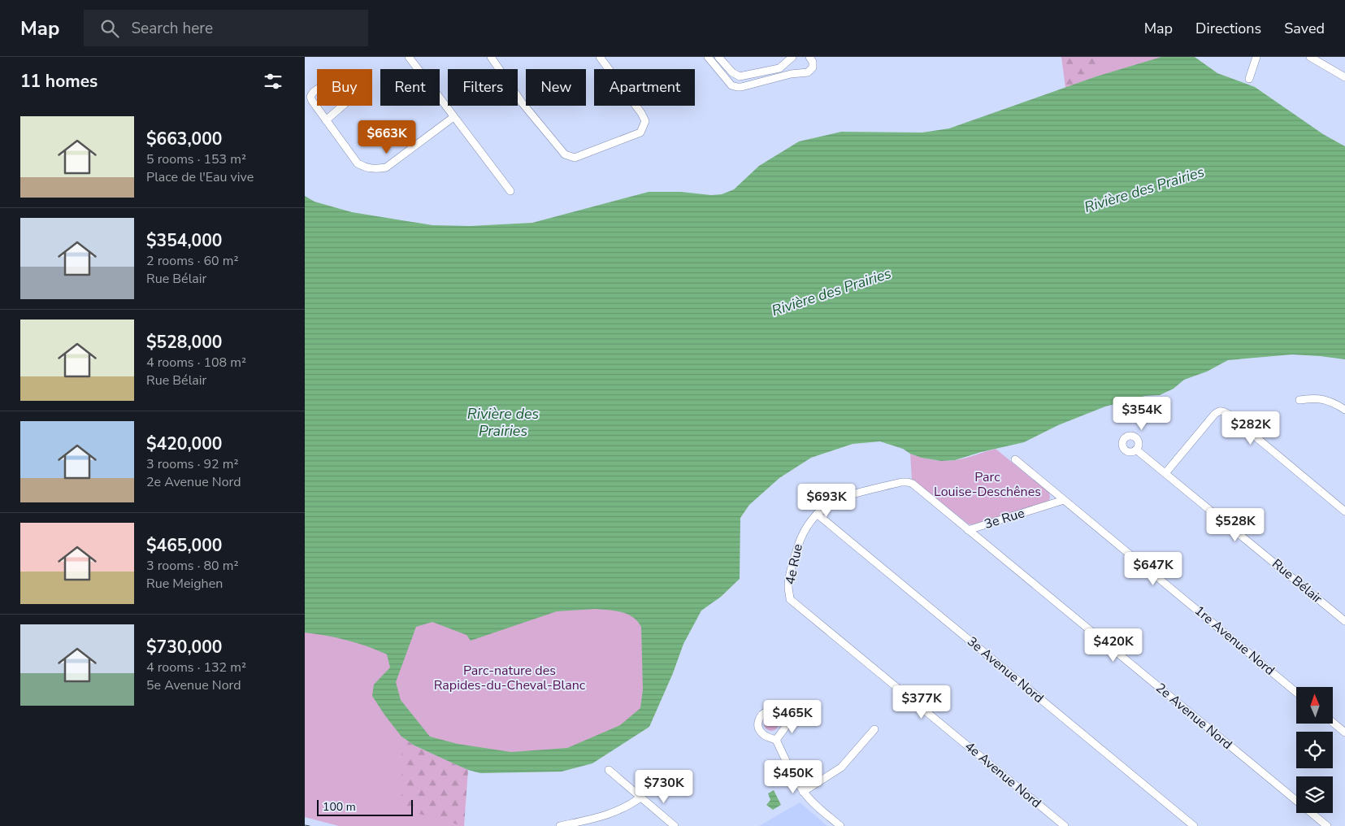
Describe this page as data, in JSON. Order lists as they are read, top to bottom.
{
  "streets": {
    "street": [
      "3e Rue",
      "4e Rue",
      "Rue Bélair",
      "1re Avenue Nord",
      "3e Avenue Nord",
      "2e Avenue Nord",
      "4e Avenue Nord"
    ]
  },
  "crossings": [
    ["3e Rue", "1re Avenue Nord"],
    ["3e Rue", "2e Avenue Nord"],
    ["4e Rue", "3e Avenue Nord"],
    ["4e Rue", "2e Avenue Nord"],
    ["4e Rue", "4e Avenue Nord"]
  ],
  "water": ["Rivière des Prairies"],
  "parks": ["Parc Louise-Deschênes", "Parc-nature des Rapides-du-Cheval-Blanc"],
  "scale_bar": "100 m",
  "north": "top",
  "page": {
    "header": "Map",
    "search": "Search here",
    "nav": ["Map", "Directions", "Saved"],
    "heading": "11 homes",
    "chip": [
      "Buy",
      "Rent",
      "Filters",
      "New",
      "Apartment"
    ],
    "list": [
      {
        "name": "$663,000",
        "note": "5 rooms · 153 m² · Place de l'Eau vive"
      },
      {
        "name": "$354,000",
        "note": "2 rooms · 60 m² · Rue Bélair"
      },
      {
        "name": "$528,000",
        "note": "4 rooms · 108 m² · Rue Bélair"
      },
      {
        "name": "$420,000",
        "note": "3 rooms · 92 m² · 2e Avenue Nord"
      },
      {
        "name": "$465,000",
        "note": "3 rooms · 80 m² · Rue Meighen"
      },
      {
        "name": "$730,000",
        "note": "4 rooms · 132 m² · 5e Avenue Nord"
      }
    ],
    "price": [
      "$663K",
      "$354K",
      "$282K",
      "$693K",
      "$528K",
      "$647K",
      "$420K",
      "$377K",
      "$465K",
      "$450K",
      "$730K"
    ],
    "scale": "100 m"
  }
}
